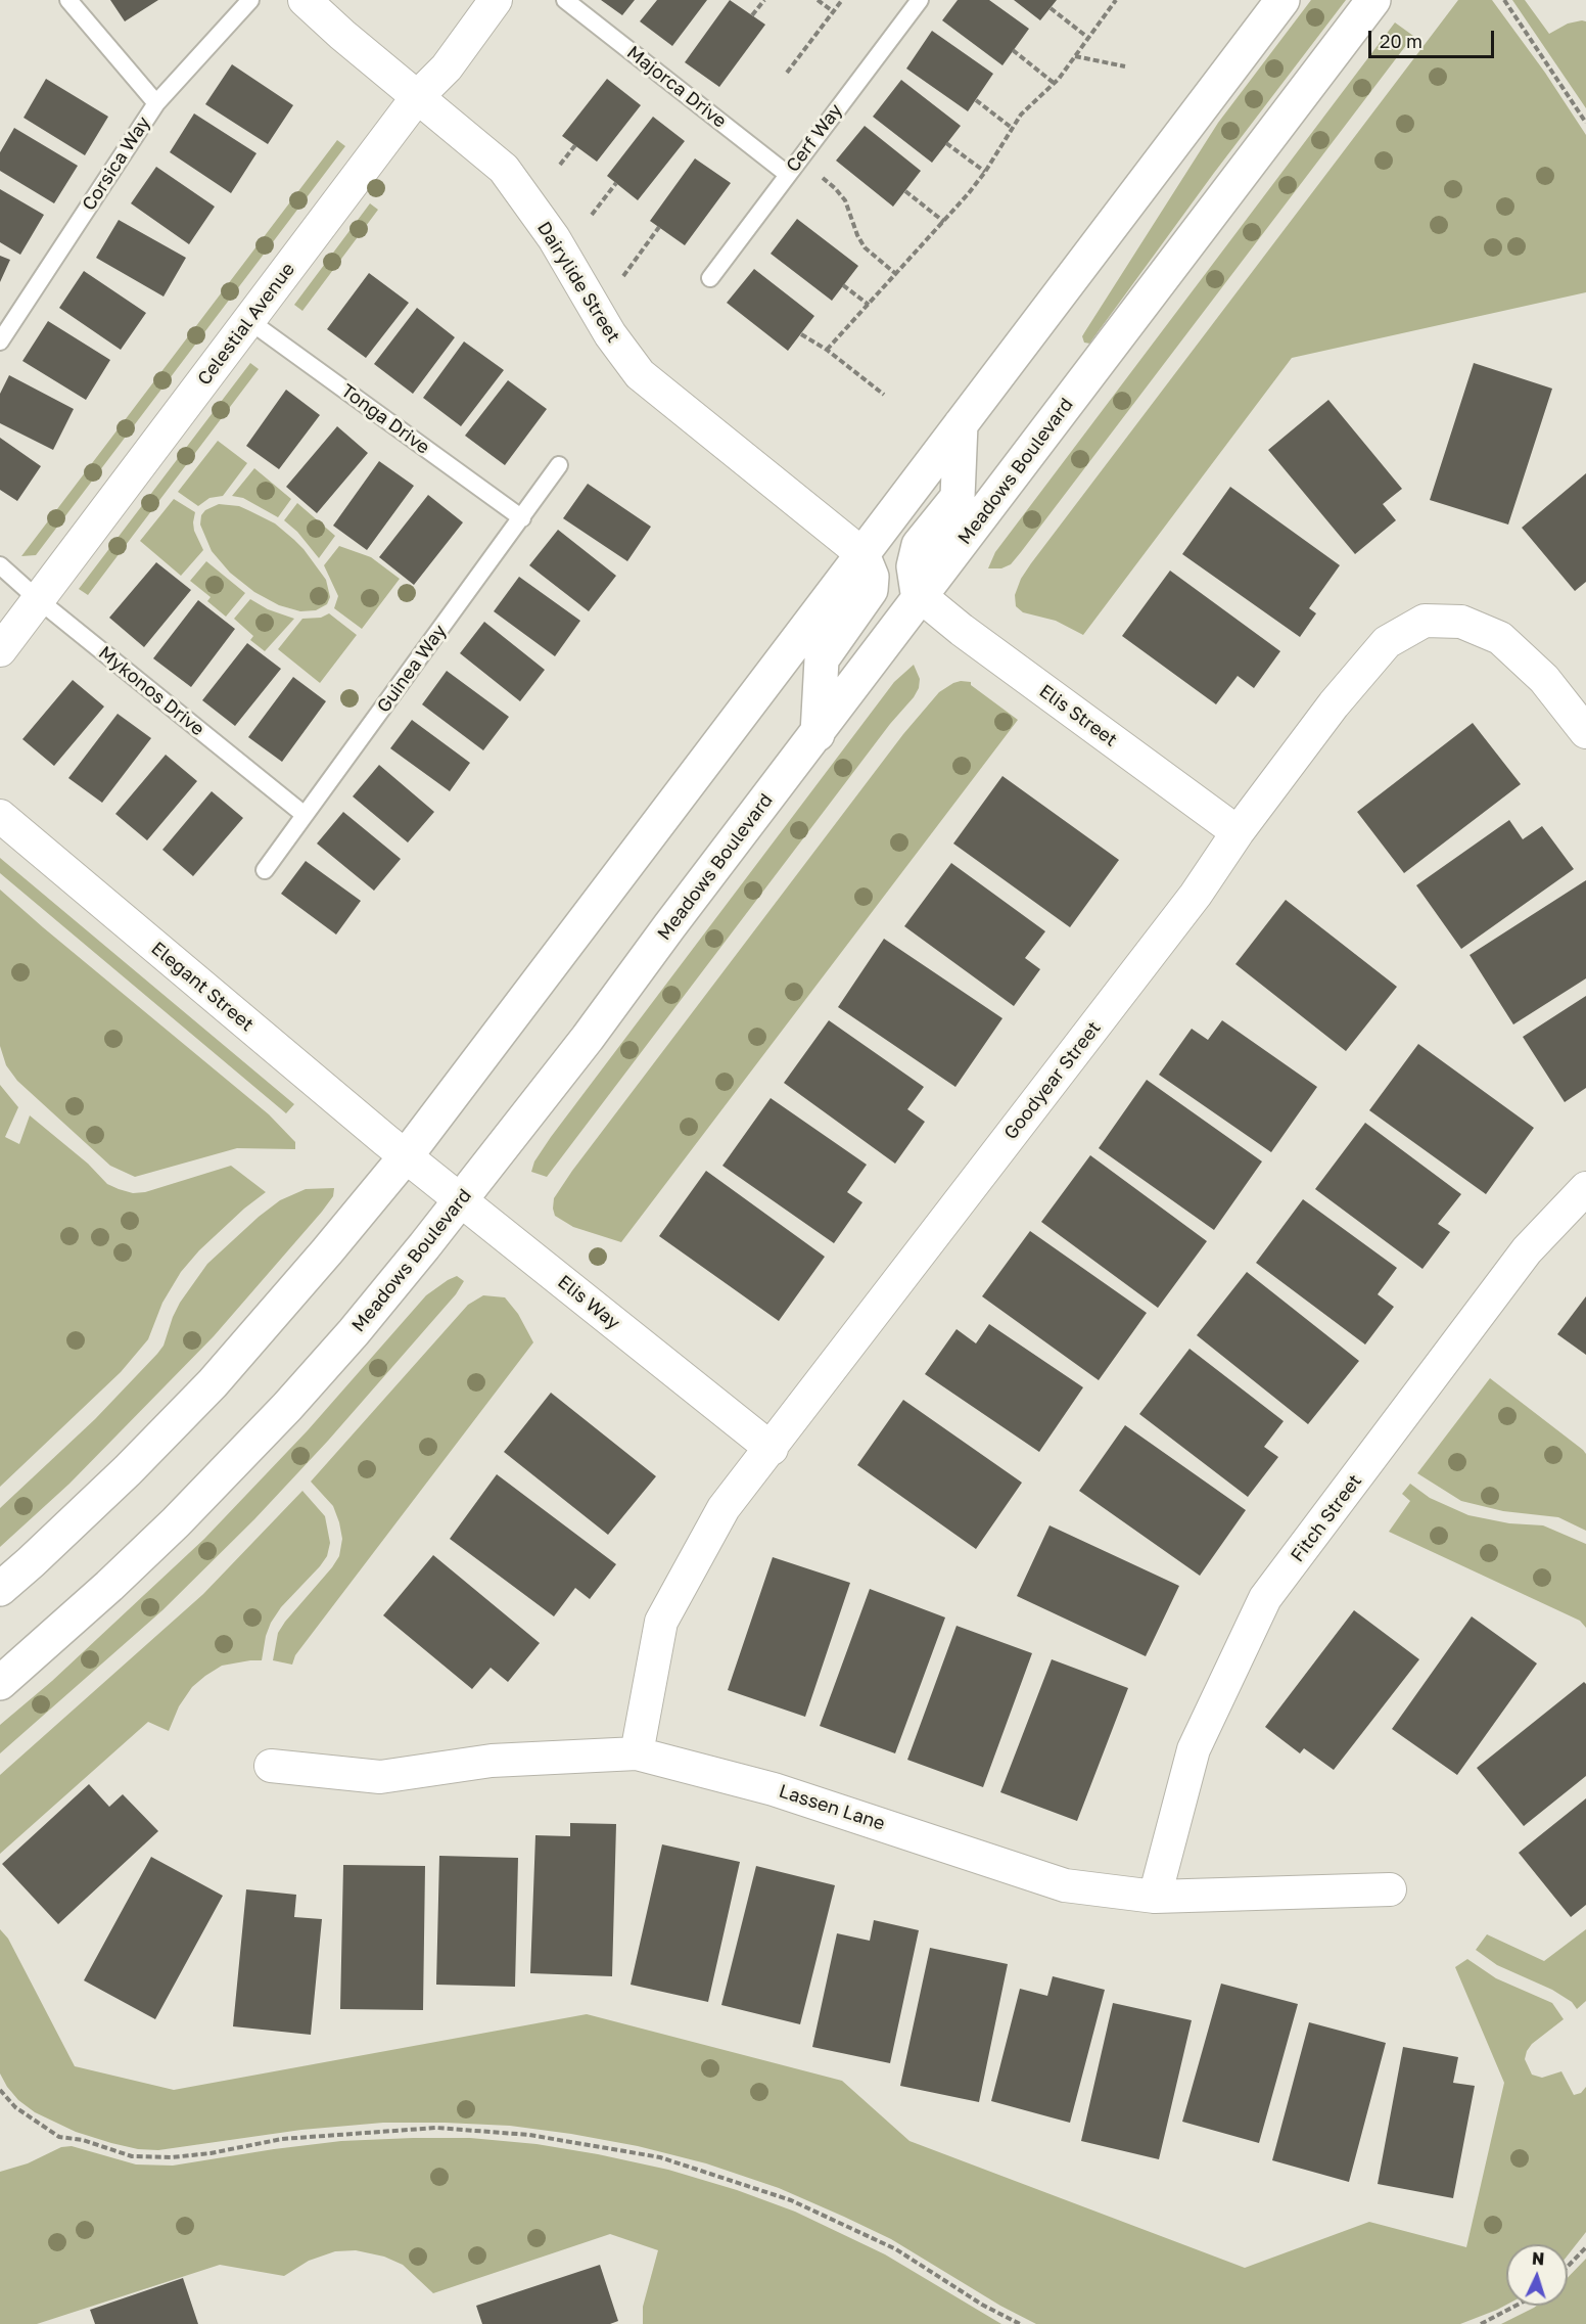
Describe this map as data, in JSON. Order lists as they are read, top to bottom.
{
  "streets": {
    "main road": ["Meadows Boulevard"],
    "street": [
      "Dairylide Street",
      "Celestial Avenue",
      "Elis Street",
      "Elegant Street",
      "Goodyear Street",
      "Elis Way",
      "Fitch Street",
      "Lassen Lane"
    ],
    "lane": [
      "Majorca Drive",
      "Cerf Way",
      "Corsica Way",
      "Tonga Drive",
      "Guinea Way",
      "Mykonos Drive"
    ]
  },
  "crossings": [
    ["Majorca Drive", "Cerf Way"],
    ["Dairylide Street", "Celestial Avenue"],
    ["Celestial Avenue", "Tonga Drive"],
    ["Celestial Avenue", "Mykonos Drive"],
    ["Tonga Drive", "Guinea Way"],
    ["Meadows Boulevard", "Elis Street"],
    ["Meadows Boulevard", "Elis Way"],
    ["Guinea Way", "Mykonos Drive"],
    ["Elis Street", "Goodyear Street"],
    ["Elegant Street", "Elis Way"],
    ["Goodyear Street", "Elis Way"],
    ["Goodyear Street", "Lassen Lane"],
    ["Fitch Street", "Lassen Lane"]
  ],
  "scale_bar": "20 m",
  "north": "top"
}
